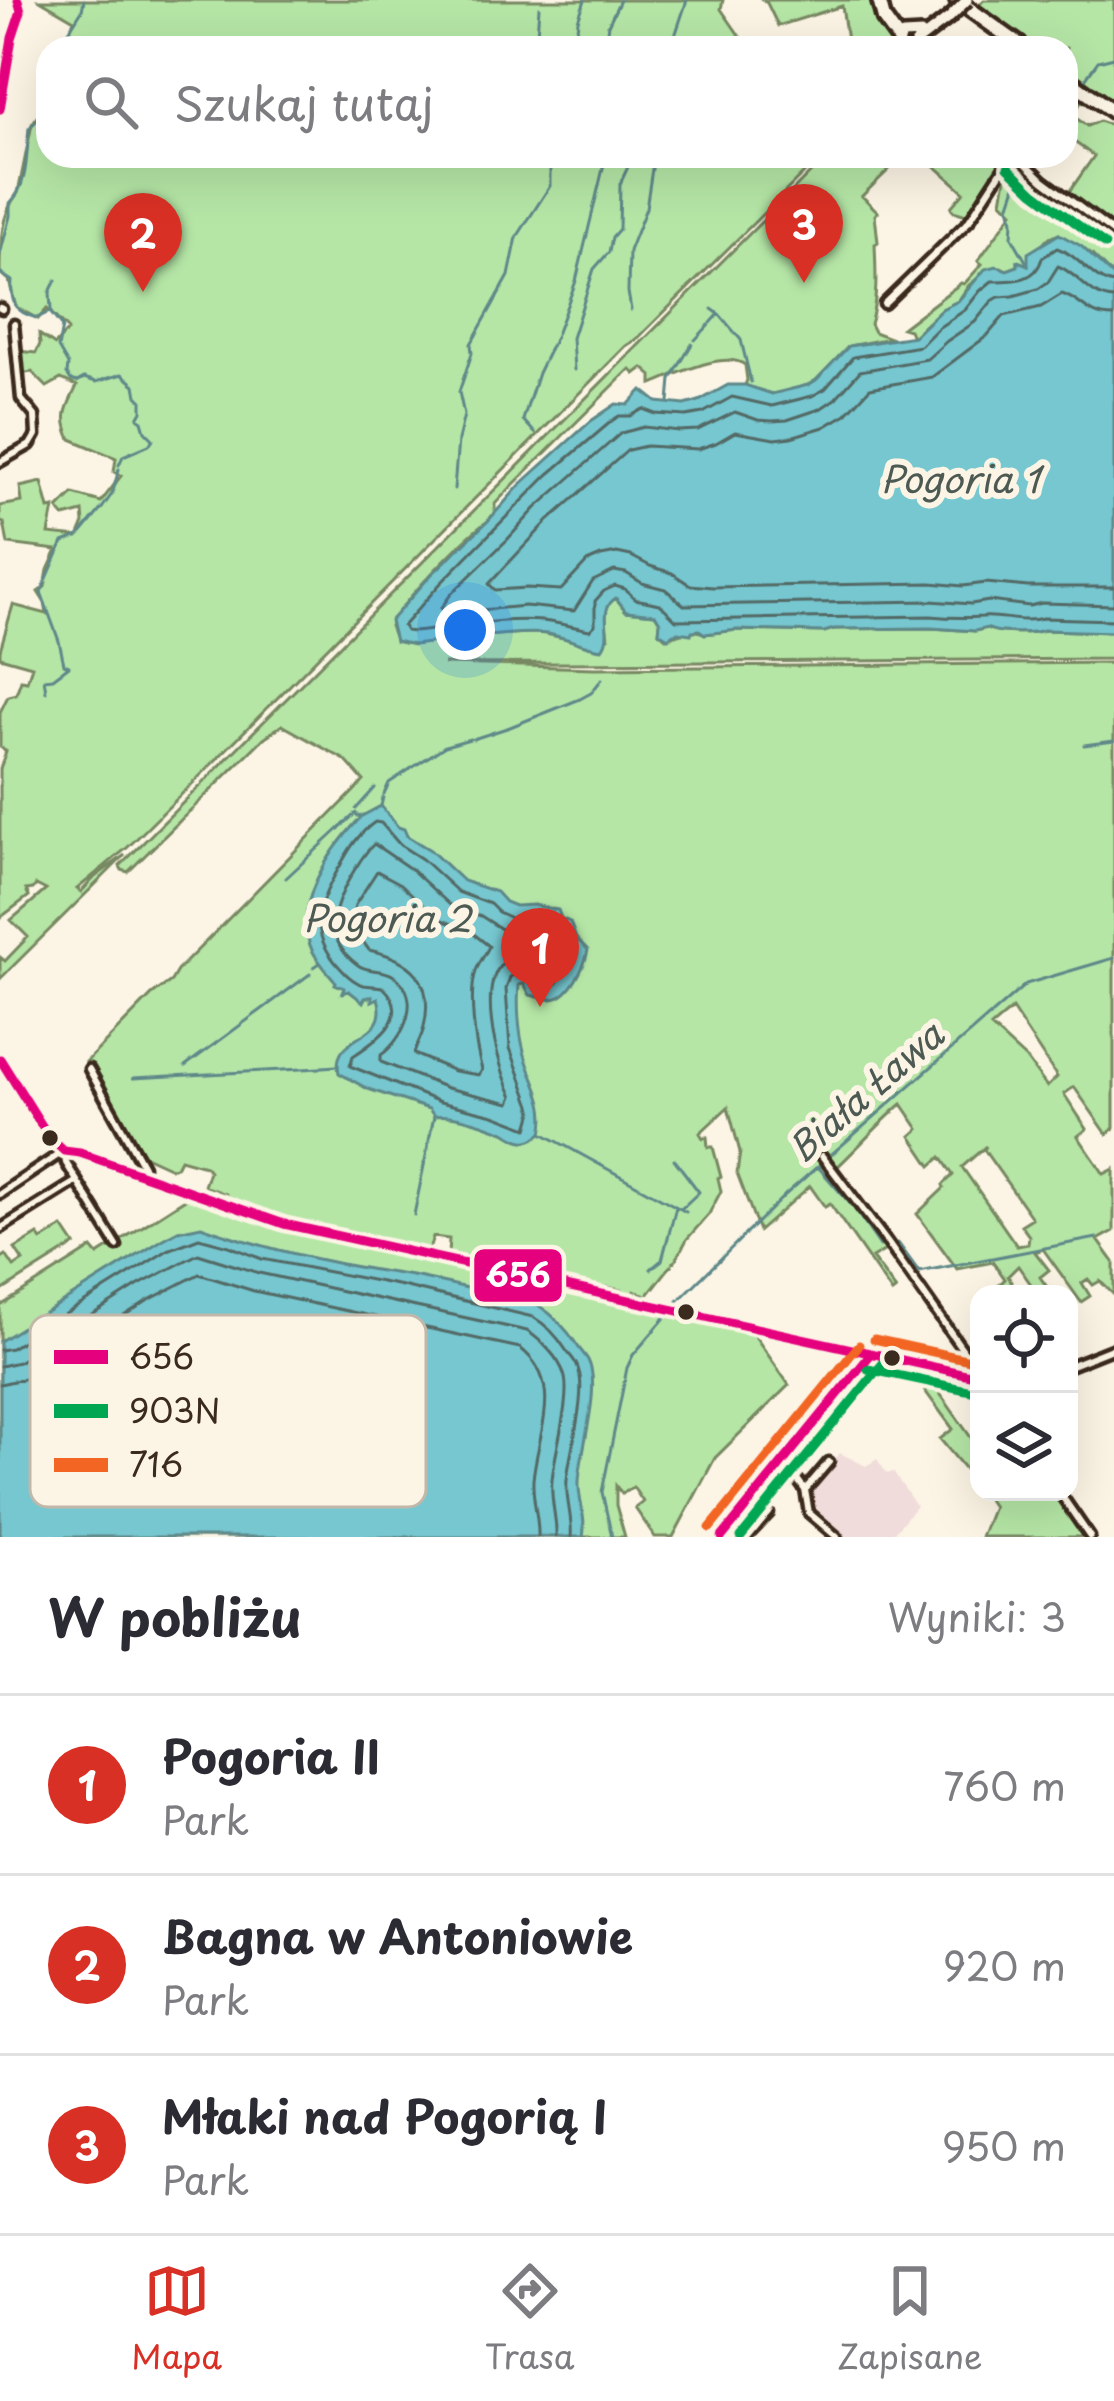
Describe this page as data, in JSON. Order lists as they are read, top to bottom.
{
  "water": ["Pogoria 1", "Pogoria 2", "Biała Ława"],
  "lines": ["transit line 656", "transit line 903N", "transit line 716"],
  "legend": ["656", "903N", "716"],
  "page": {
    "search": "Szukaj tutaj",
    "pins": ["3", "2", "1"],
    "heading": ["W pobliżu", "Wyniki: 3"],
    "list": [
      {
        "mark": "1",
        "name": "Pogoria II",
        "note": "Park",
        "value": "760 m"
      },
      {
        "mark": "2",
        "name": "Bagna w Antoniowie",
        "note": "Park",
        "value": "920 m"
      },
      {
        "mark": "3",
        "name": "Młaki nad Pogorią I",
        "note": "Park",
        "value": "950 m"
      }
    ],
    "nav": ["Mapa", "Trasa", "Zapisane"]
  }
}
